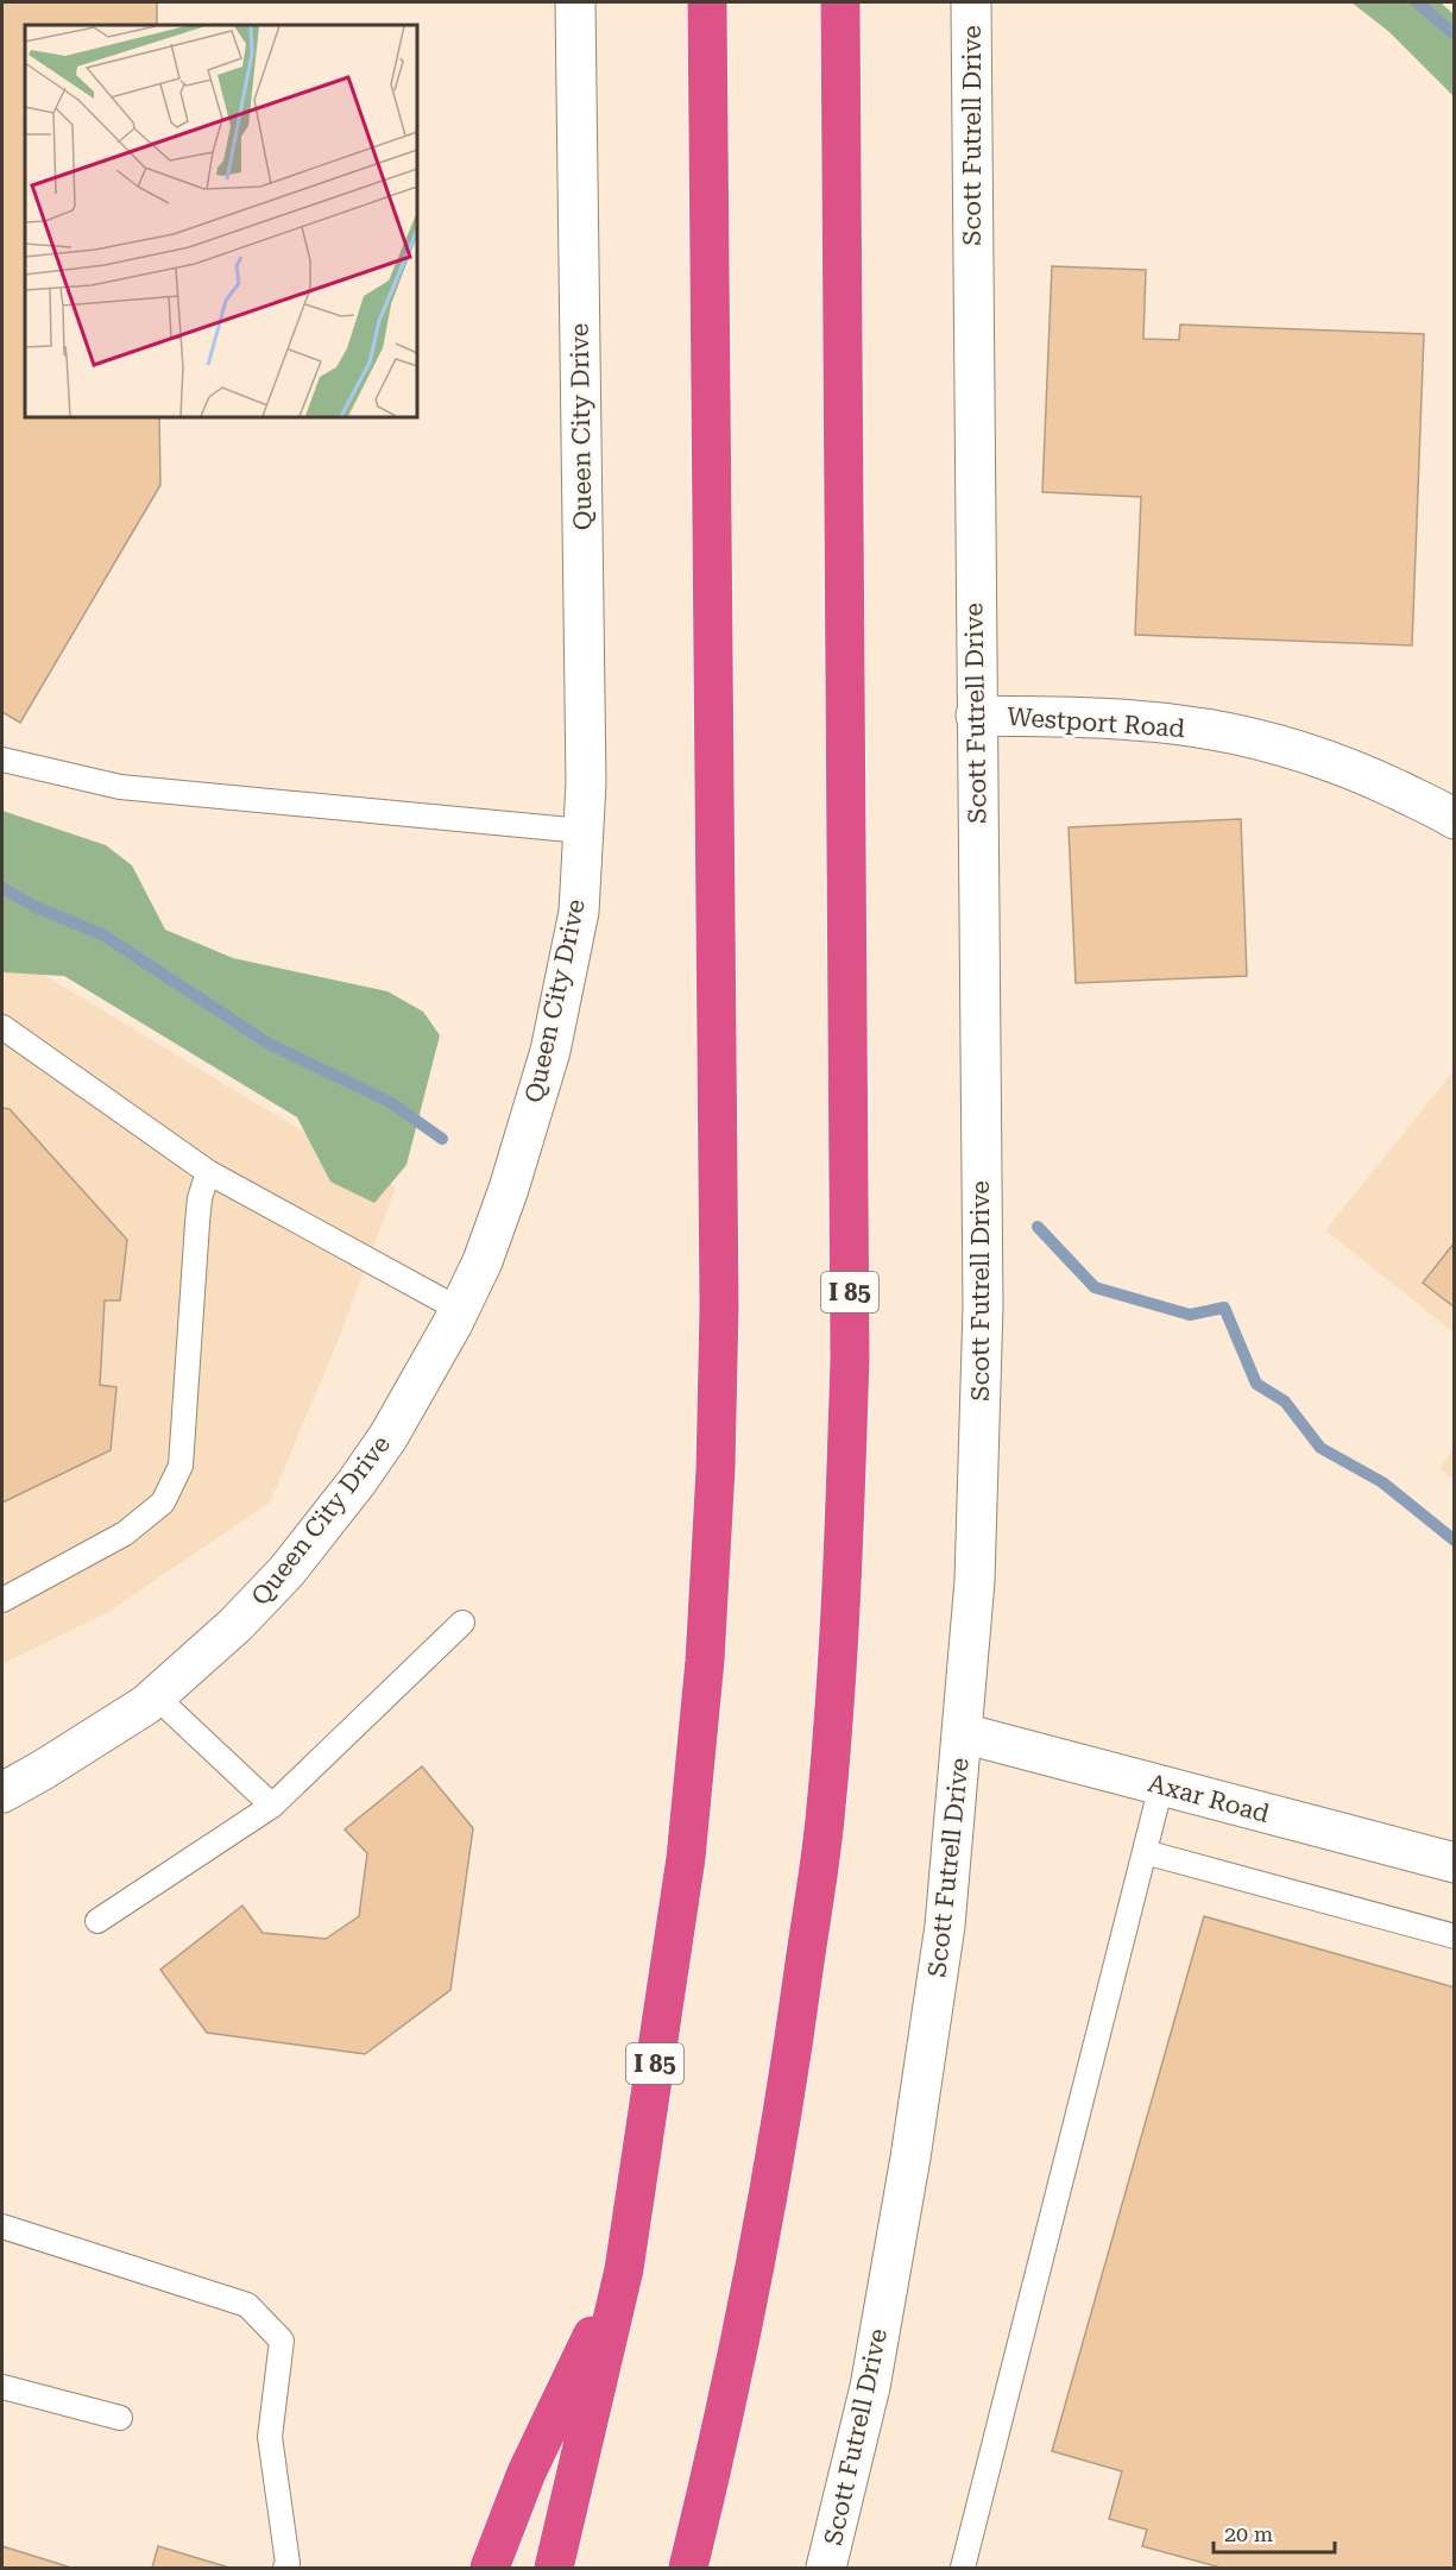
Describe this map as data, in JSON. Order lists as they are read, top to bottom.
{
  "streets": {
    "highway": ["I 85"],
    "street": [
      "Scott Futrell Drive",
      "Queen City Drive",
      "Westport Road",
      "Axar Road"
    ]
  },
  "crossings": [
    ["Scott Futrell Drive", "Westport Road"],
    ["Scott Futrell Drive", "Axar Road"]
  ],
  "scale_bar": "20 m"
}
